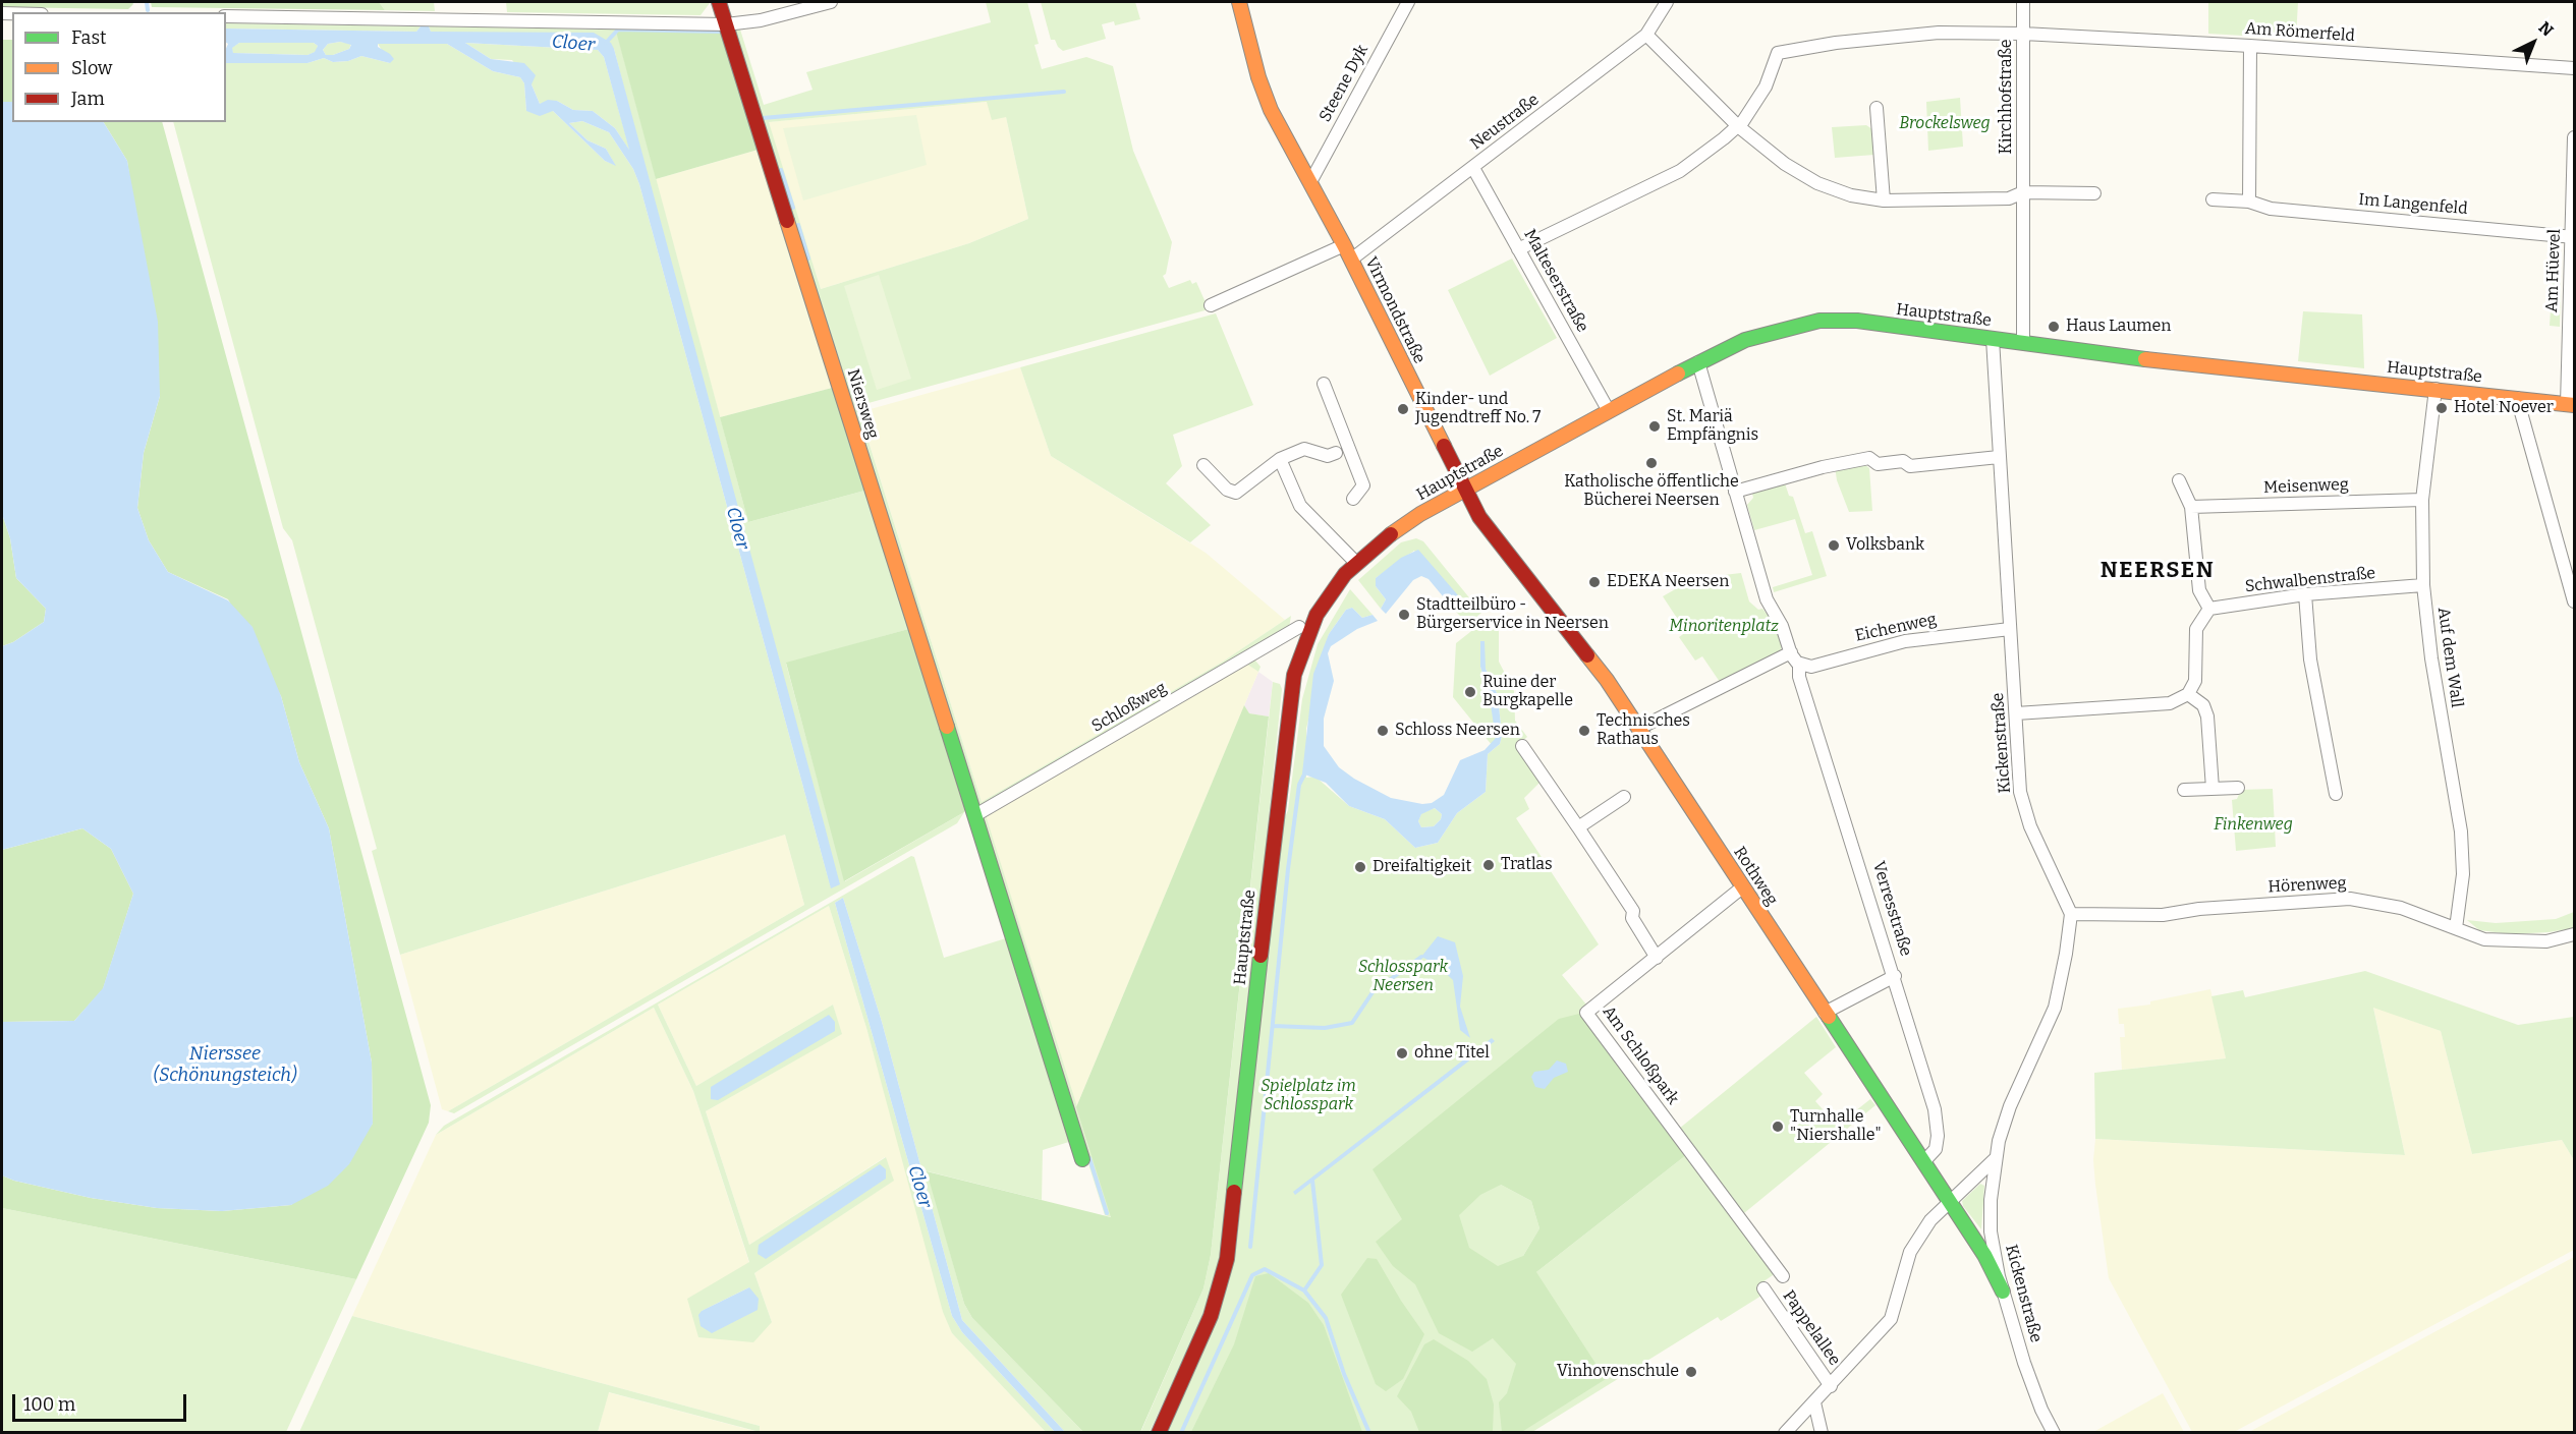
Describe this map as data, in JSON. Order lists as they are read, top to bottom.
{
  "streets": {
    "street": [
      "Am Römerfeld",
      "Steene Dyk",
      "Kirchhofstraße",
      "Neustraße",
      "Im Langenfeld",
      "Am Hüevel",
      "Malteserstraße",
      "Virmondstraße",
      "Hauptstraße",
      "Niersweg",
      "Meisenweg",
      "Schwalbenstraße",
      "Eichenweg",
      "Auf dem Wall",
      "Schloßweg",
      "Kickenstraße",
      "Rothweg",
      "Hörenweg",
      "Verresstraße",
      "Am Schloßpark",
      "Pappelallee"
    ]
  },
  "crossings": [
    ["Am Römerfeld", "Kirchhofstraße"],
    ["Steene Dyk", "Virmondstraße"],
    ["Kirchhofstraße", "Hauptstraße"],
    ["Neustraße", "Malteserstraße"],
    ["Neustraße", "Virmondstraße"],
    ["Im Langenfeld", "Am Hüevel"],
    ["Am Hüevel", "Hauptstraße"],
    ["Malteserstraße", "Hauptstraße"],
    ["Virmondstraße", "Hauptstraße"],
    ["Virmondstraße", "Rothweg"],
    ["Hauptstraße", "Auf dem Wall"],
    ["Hauptstraße", "Kickenstraße"],
    ["Hauptstraße", "Rothweg"],
    ["Niersweg", "Schloßweg"],
    ["Meisenweg", "Auf dem Wall"],
    ["Schwalbenstraße", "Auf dem Wall"],
    ["Eichenweg", "Kickenstraße"],
    ["Eichenweg", "Rothweg"],
    ["Eichenweg", "Verresstraße"],
    ["Auf dem Wall", "Hörenweg"],
    ["Kickenstraße", "Rothweg"],
    ["Kickenstraße", "Hörenweg"],
    ["Rothweg", "Verresstraße"],
    ["Rothweg", "Am Schloßpark"],
    ["Rothweg", "Pappelallee"]
  ],
  "districts": ["NEERSEN"],
  "water": ["Cloer", "Nierssee (Schönungsteich)"],
  "parks": [
    "Brockelsweg",
    "Minoritenplatz",
    "Finkenweg",
    "Schlosspark Neersen",
    "Spielplatz im Schlosspark"
  ],
  "places": [
    "Haus Laumen",
    "Hotel Noever",
    "Kinder- und Jugendtreff No. 7",
    "St. Mariä Empfängnis",
    "Katholische öffentliche Bücherei Neersen",
    "Volksbank",
    "EDEKA Neersen",
    "Stadtteilbüro - Bürgerservice in Neersen",
    "Ruine der Burgkapelle",
    "Schloss Neersen",
    "Technisches Rathaus",
    "Tratlas",
    "Dreifaltigkeit",
    "ohne Titel",
    "Turnhalle \"Niershalle\"",
    "Vinhovenschule"
  ],
  "legend": ["Fast", "Slow", "Jam"],
  "scale_bar": "100 m",
  "north": "top right"
}
